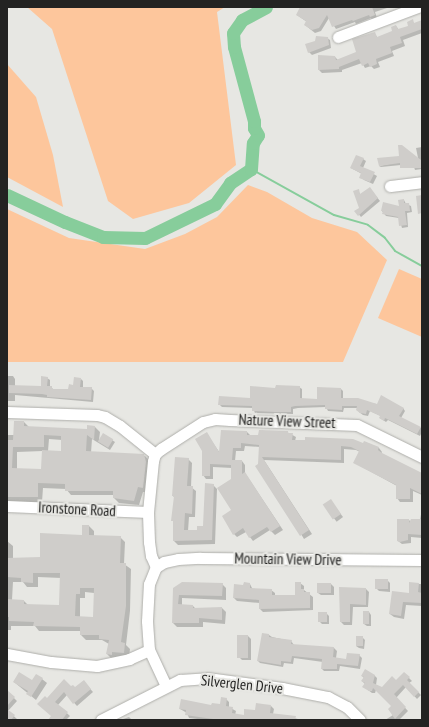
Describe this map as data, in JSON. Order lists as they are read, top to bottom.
{
  "streets": {
    "street": [
      "Nature View Street",
      "Ironstone Road",
      "Mountain View Drive",
      "Silverglen Drive"
    ]
  }
}
